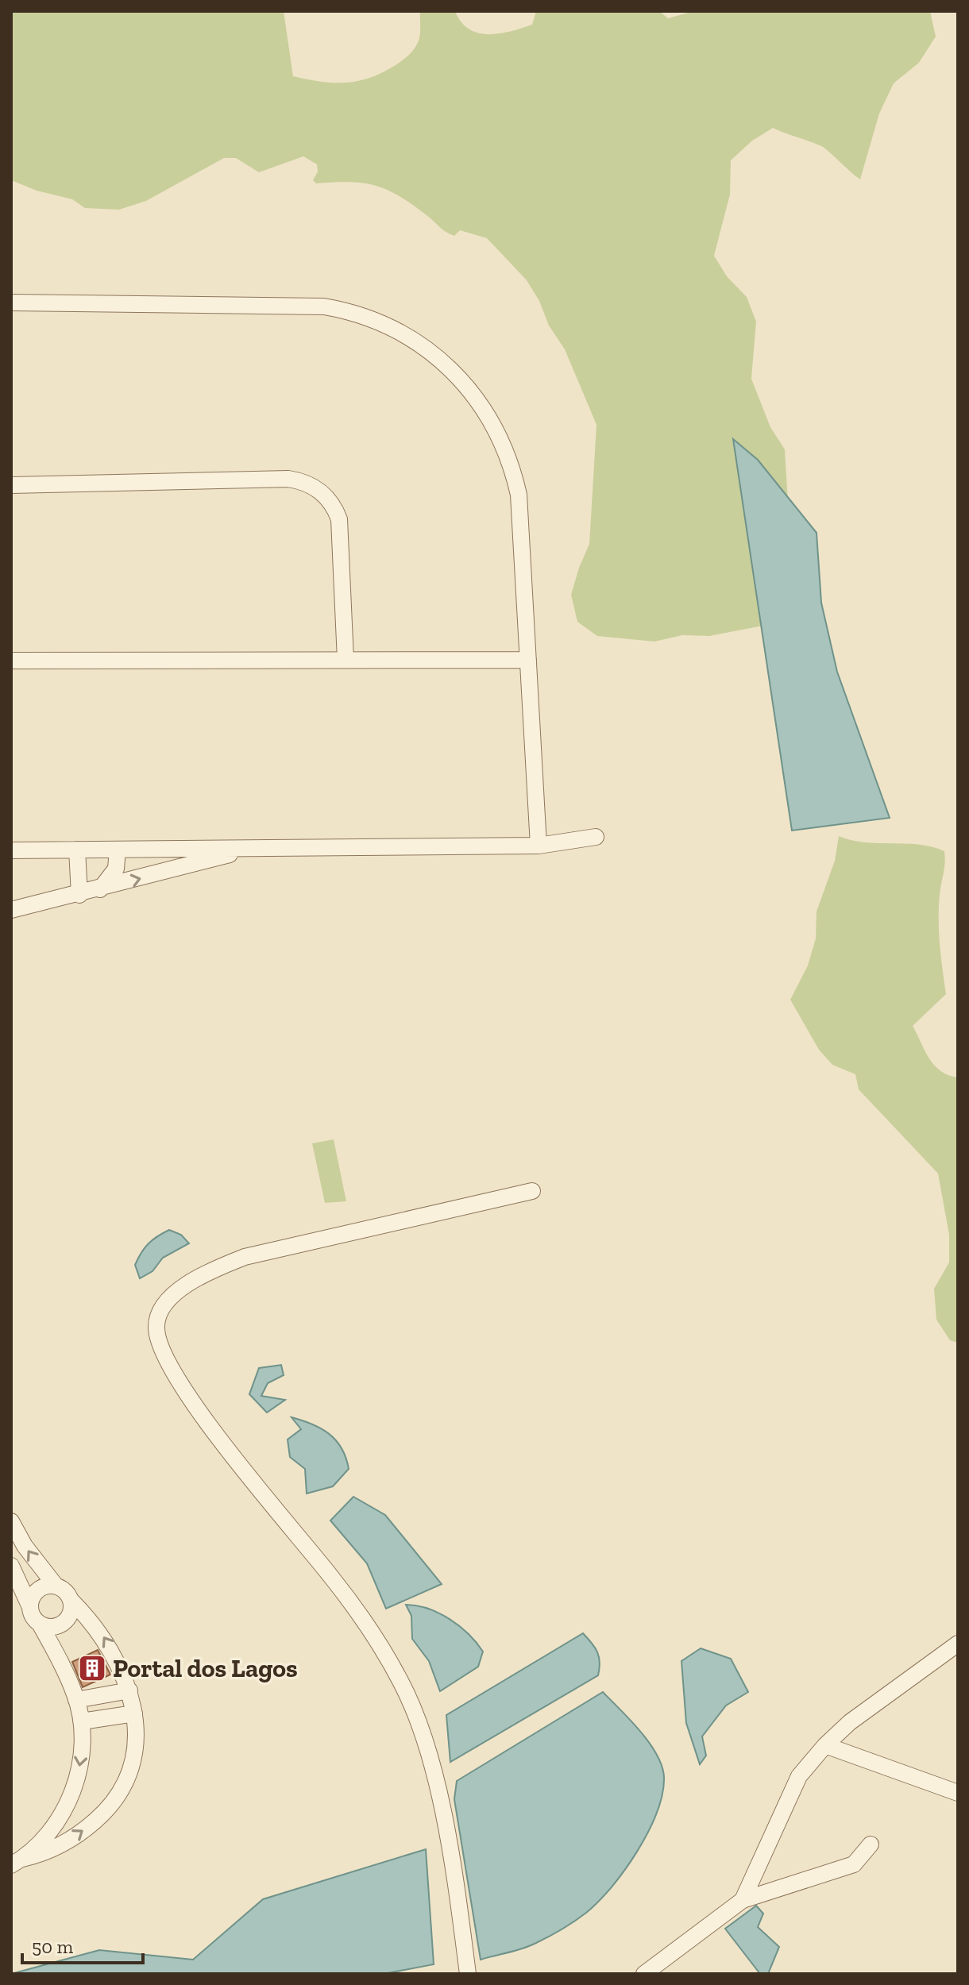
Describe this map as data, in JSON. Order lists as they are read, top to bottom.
{
  "places": {
    "building": ["Portal dos Lagos"]
  },
  "scale_bar": "50 m"
}
